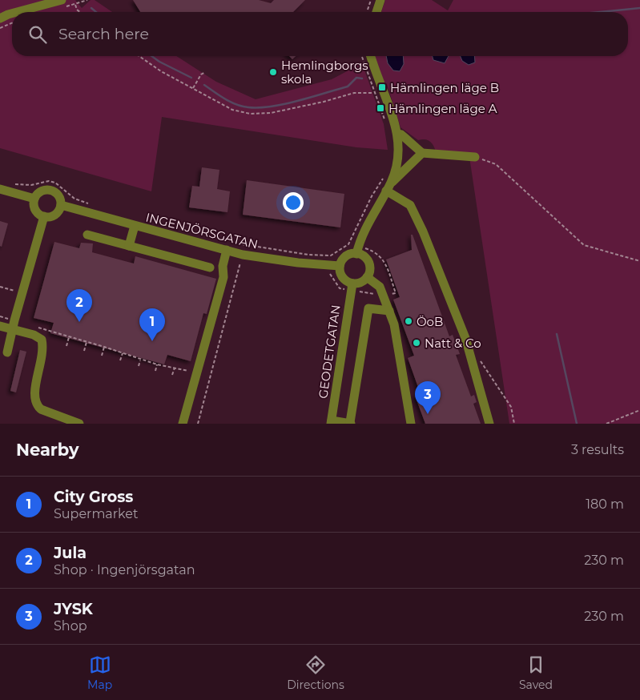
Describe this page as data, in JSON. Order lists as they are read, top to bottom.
{
  "streets": {
    "street": ["INGENJÖRSGATAN", "GEODETGATAN"]
  },
  "crossings": [
    ["INGENJÖRSGATAN", "GEODETGATAN"]
  ],
  "places": {
    "other": ["Hemlingborgs skola", "ÖoB", "Natt & Co"],
    "transit": ["Hämlingen läge B", "Hämlingen läge A"]
  },
  "page": {
    "search": "Search here",
    "pins": ["2", "1", "3"],
    "heading": ["Nearby", "3 results"],
    "list": [
      {
        "mark": "1",
        "name": "City Gross",
        "note": "Supermarket",
        "value": "180 m"
      },
      {
        "mark": "2",
        "name": "Jula",
        "note": "Shop · Ingenjörsgatan",
        "value": "230 m"
      },
      {
        "mark": "3",
        "name": "JYSK",
        "note": "Shop",
        "value": "230 m"
      }
    ],
    "nav": ["Map", "Directions", "Saved"]
  }
}
